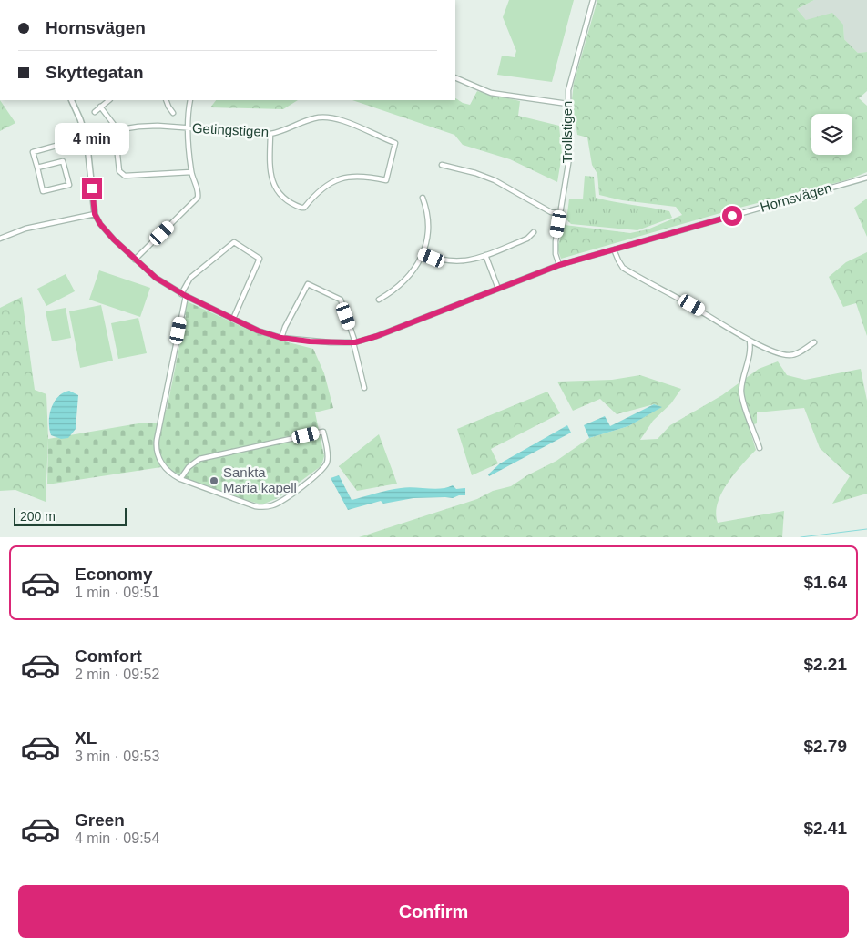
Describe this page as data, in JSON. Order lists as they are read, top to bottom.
{
  "streets": {
    "street": ["Getingstigen", "Trollstigen", "Hornsvägen"]
  },
  "crossings": [
    ["Trollstigen", "Hornsvägen"]
  ],
  "places": ["Sankta Maria kapell"],
  "scale_bar": "200 m",
  "page": {
    "banner": ["Hornsvägen", "Skyttegatan"],
    "bubble": "4 min",
    "scale": "200 m",
    "list": [
      {
        "name": "Economy",
        "note": "1 min · 09:51",
        "value": "$1.64"
      },
      {
        "name": "Comfort",
        "note": "2 min · 09:52",
        "value": "$2.21"
      },
      {
        "name": "XL",
        "note": "3 min · 09:53",
        "value": "$2.79"
      },
      {
        "name": "Green",
        "note": "4 min · 09:54",
        "value": "$2.41"
      }
    ],
    "buttons": "Confirm"
  }
}
